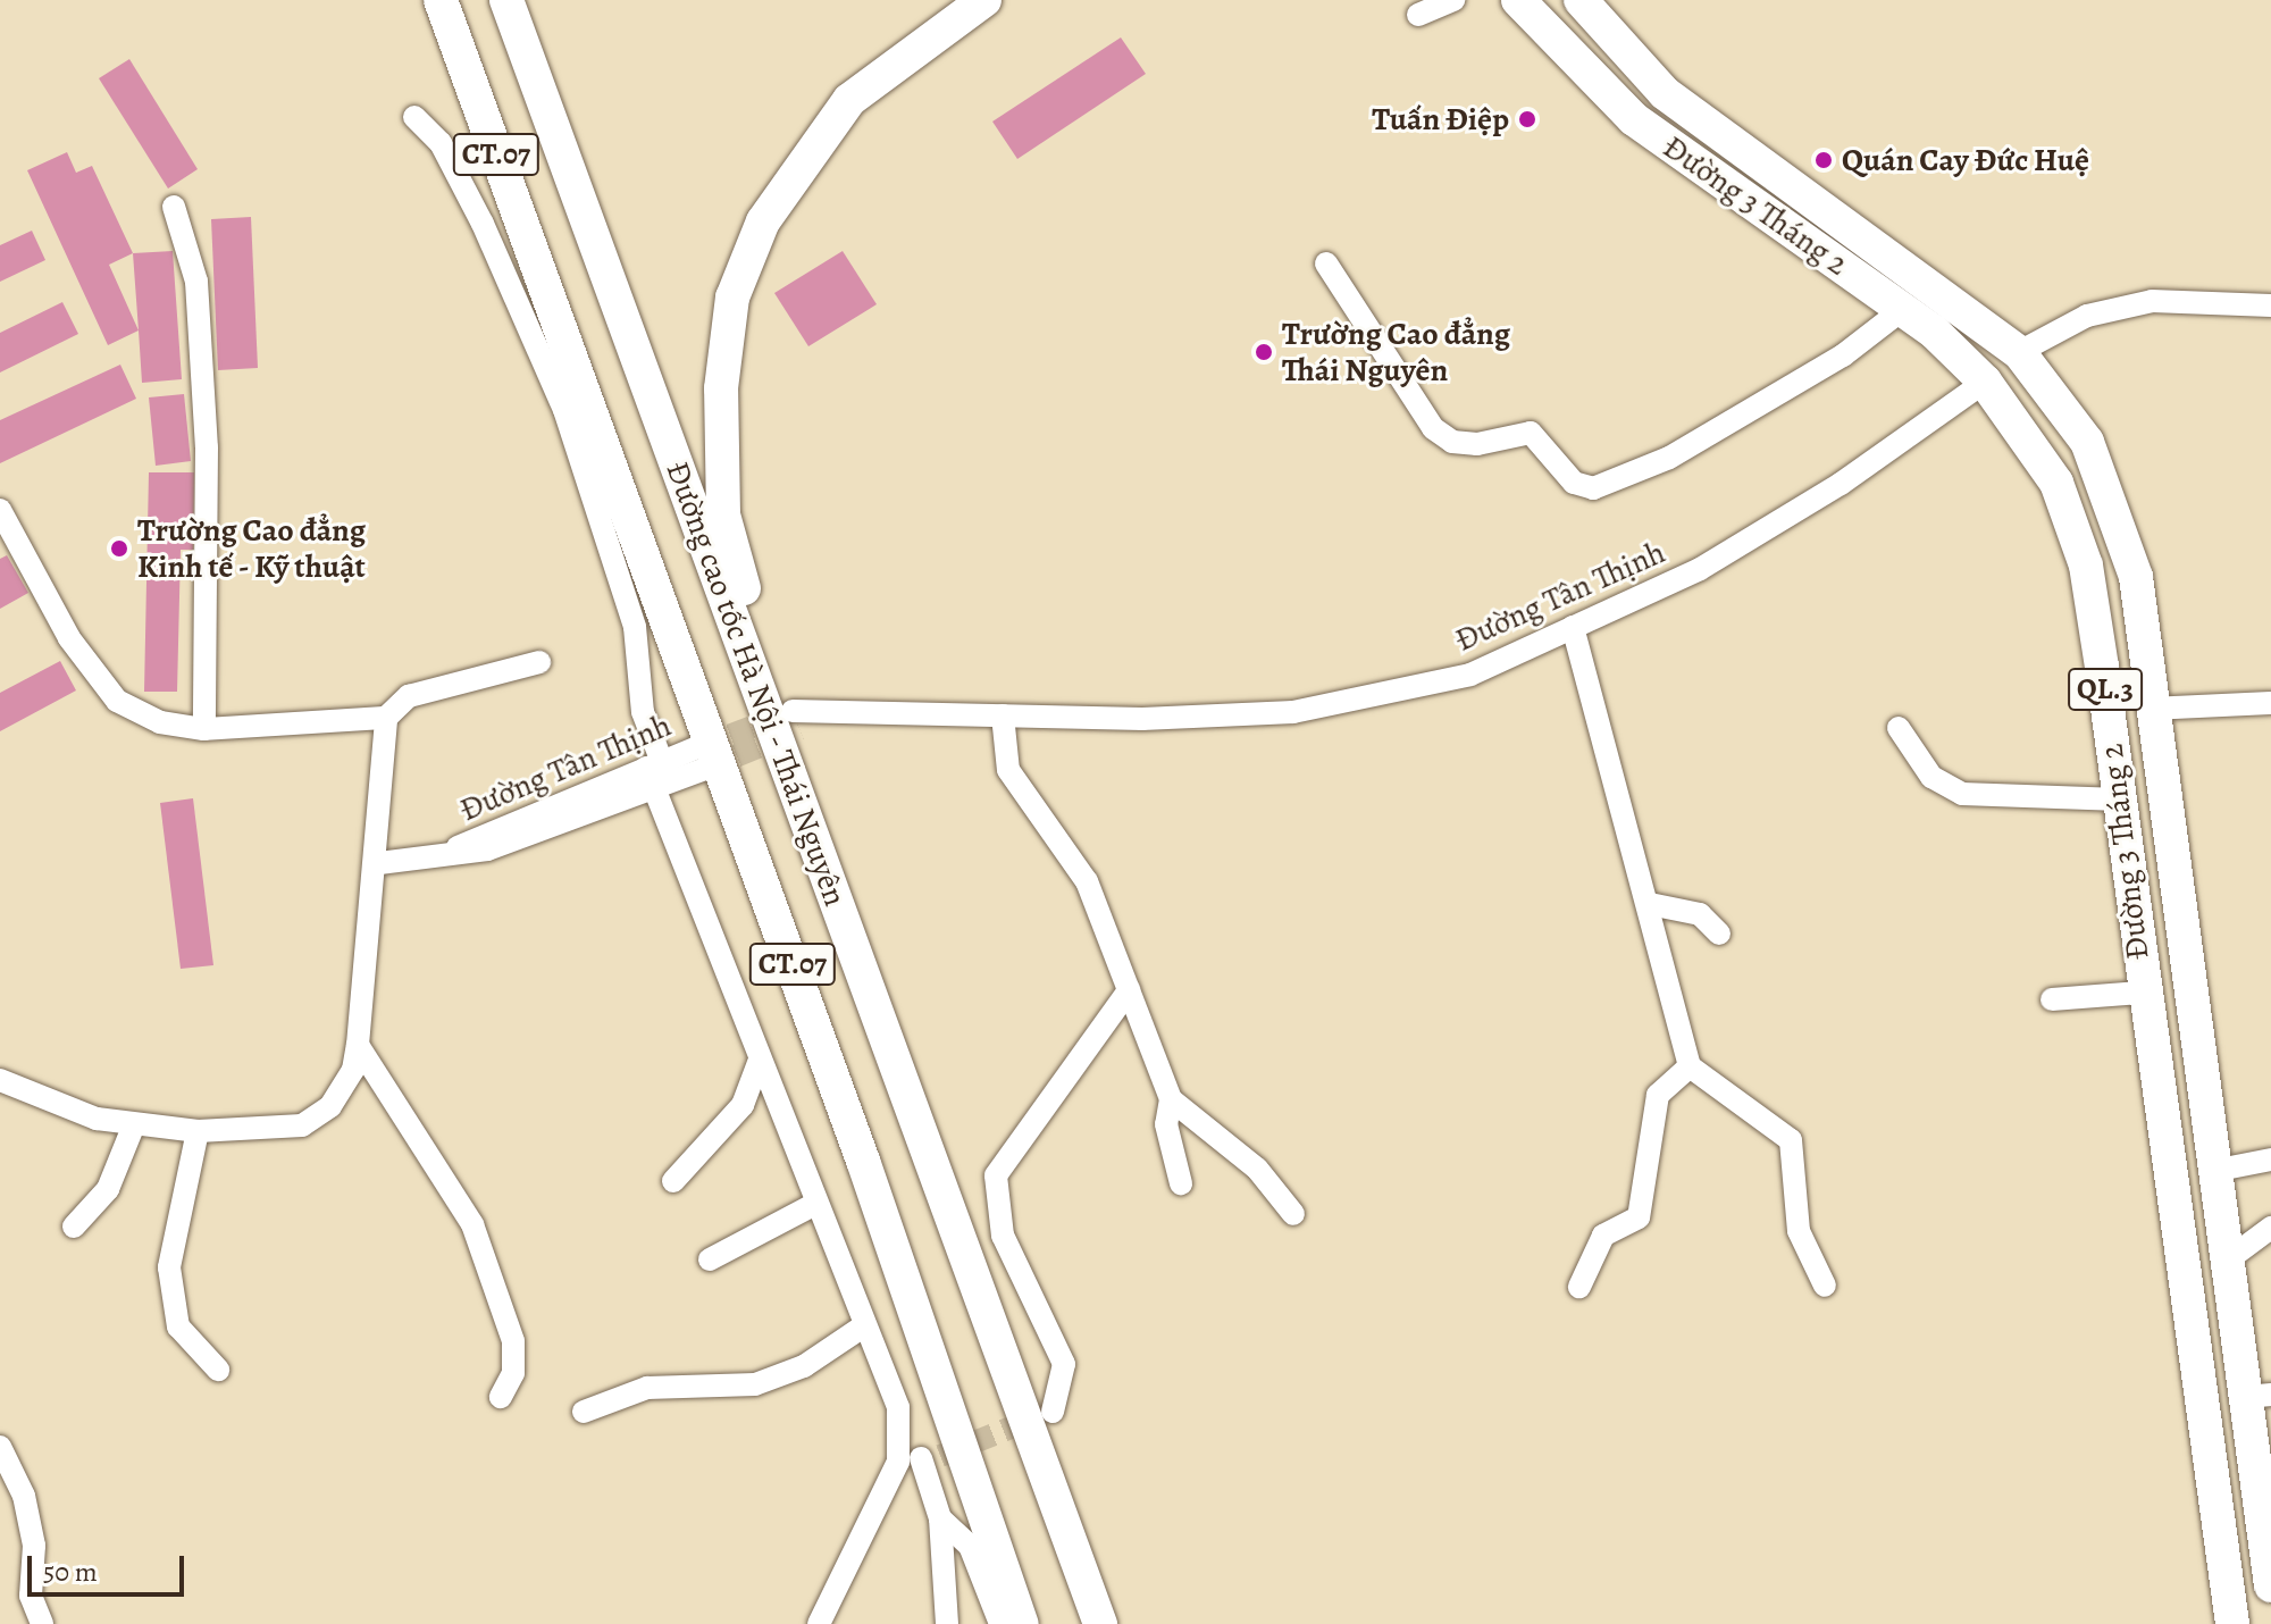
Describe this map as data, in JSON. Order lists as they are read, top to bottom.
{
  "streets": {
    "highway": [
      "CT.07",
      "Đường 3 Tháng 2",
      "Đường cao tốc Hà Nội - Thái Nguyên",
      "QL.3"
    ],
    "street": ["Đường Tân Thịnh"]
  },
  "crossings": [
    ["Đường 3 Tháng 2", "Đường Tân Thịnh"]
  ],
  "places": [
    "Tuấn Điệp",
    "Quán Cay Đức Huệ",
    "Trường Cao đẳng Thái Nguyên",
    "Trường Cao đẳng Kinh tế - Kỹ thuật"
  ],
  "scale_bar": "50 m"
}
